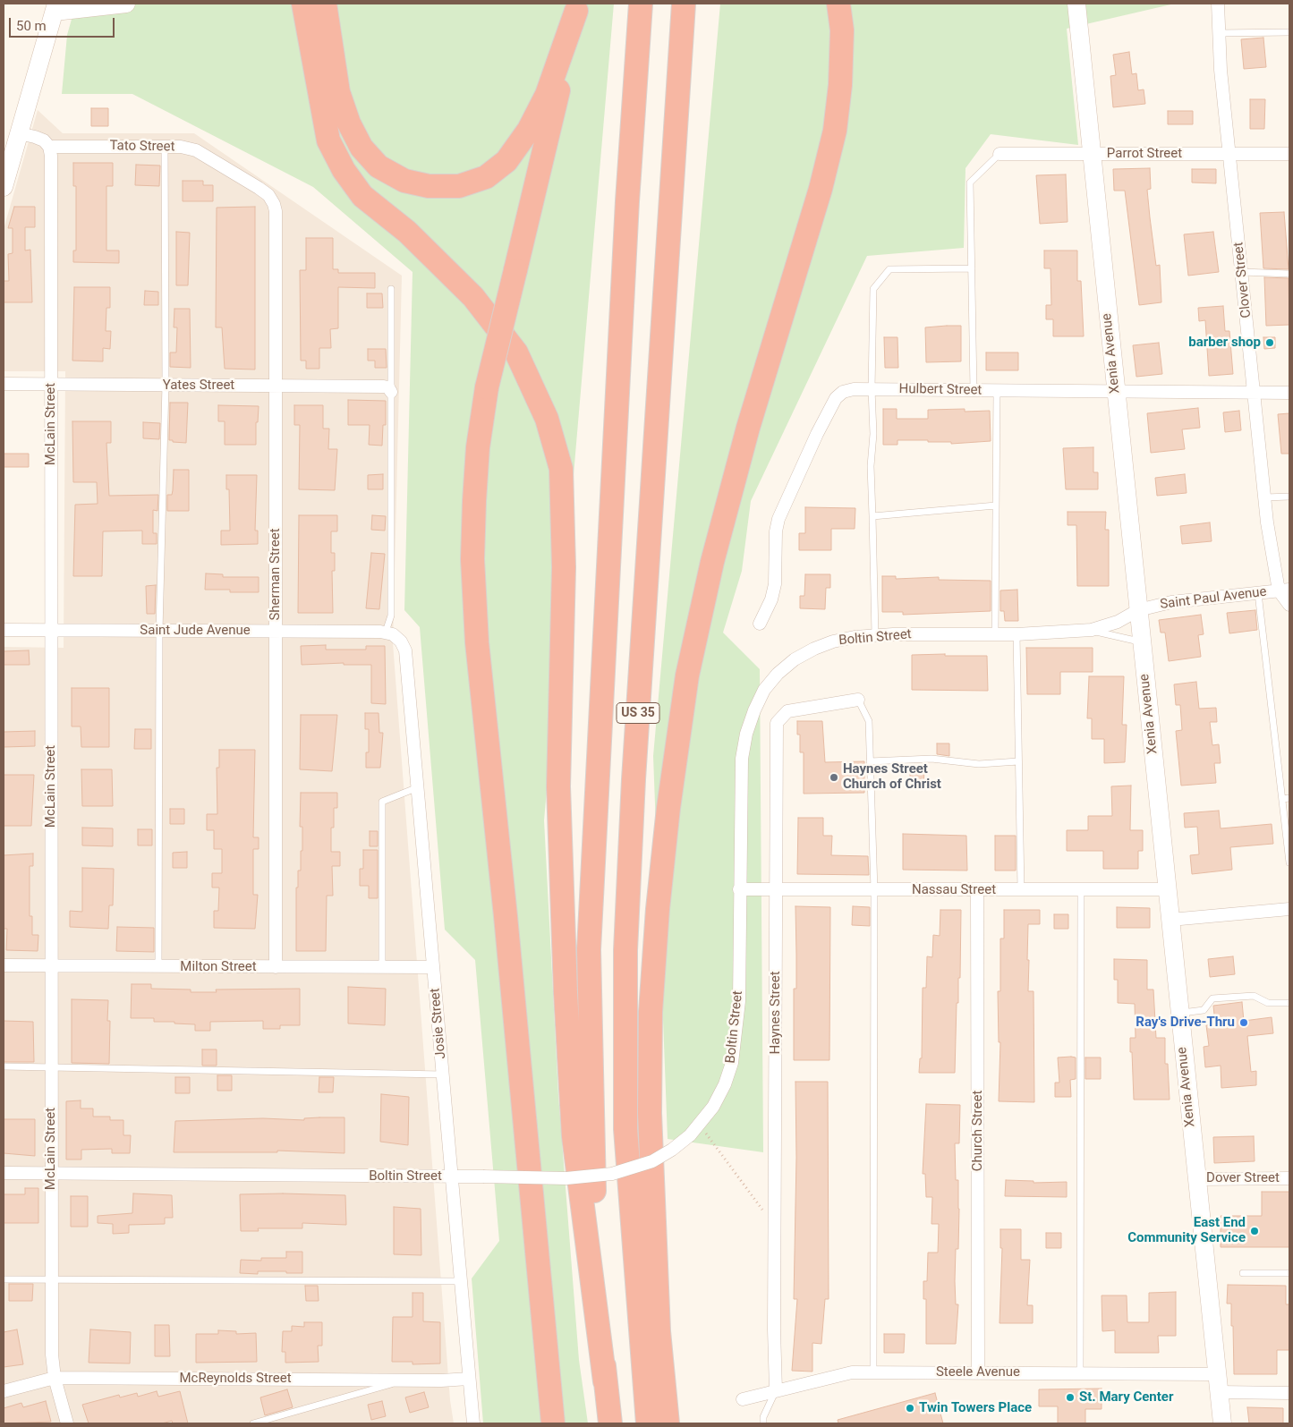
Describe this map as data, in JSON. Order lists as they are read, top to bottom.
{
  "streets": {
    "highway": ["US 35"],
    "street": [
      "Tato Street",
      "Parrot Street",
      "Clover Street",
      "Xenia Avenue",
      "Yates Street",
      "Hulbert Street",
      "McLain Street",
      "Sherman Street",
      "Saint Paul Avenue",
      "Saint Jude Avenue",
      "Boltin Street",
      "Nassau Street",
      "Milton Street",
      "Haynes Street",
      "Josie Street",
      "Church Street",
      "Dover Street",
      "Steele Avenue",
      "McReynolds Street"
    ]
  },
  "crossings": [
    ["Tato Street", "McLain Street"],
    ["Tato Street", "Sherman Street"],
    ["Parrot Street", "Clover Street"],
    ["Parrot Street", "Xenia Avenue"],
    ["Clover Street", "Hulbert Street"],
    ["Clover Street", "Saint Paul Avenue"],
    ["Xenia Avenue", "Hulbert Street"],
    ["Xenia Avenue", "Saint Paul Avenue"],
    ["Xenia Avenue", "Boltin Street"],
    ["Xenia Avenue", "Nassau Street"],
    ["Xenia Avenue", "Dover Street"],
    ["Xenia Avenue", "Steele Avenue"],
    ["Yates Street", "McLain Street"],
    ["Yates Street", "Sherman Street"],
    ["McLain Street", "Saint Jude Avenue"],
    ["McLain Street", "Boltin Street"],
    ["McLain Street", "Milton Street"],
    ["McLain Street", "McReynolds Street"],
    ["Sherman Street", "Saint Jude Avenue"],
    ["Sherman Street", "Milton Street"],
    ["Saint Paul Avenue", "Boltin Street"],
    ["Saint Jude Avenue", "Josie Street"],
    ["Boltin Street", "Nassau Street"],
    ["Boltin Street", "Josie Street"],
    ["Nassau Street", "Haynes Street"],
    ["Nassau Street", "Church Street"],
    ["Milton Street", "Josie Street"],
    ["Haynes Street", "Steele Avenue"],
    ["Josie Street", "McReynolds Street"],
    ["Church Street", "Steele Avenue"]
  ],
  "places": [
    "barber shop",
    "Haynes Street Church of Christ",
    "Ray's Drive-Thru",
    "East End Community Service",
    "St. Mary Center",
    "Twin Towers Place"
  ],
  "scale_bar": "50 m"
}
